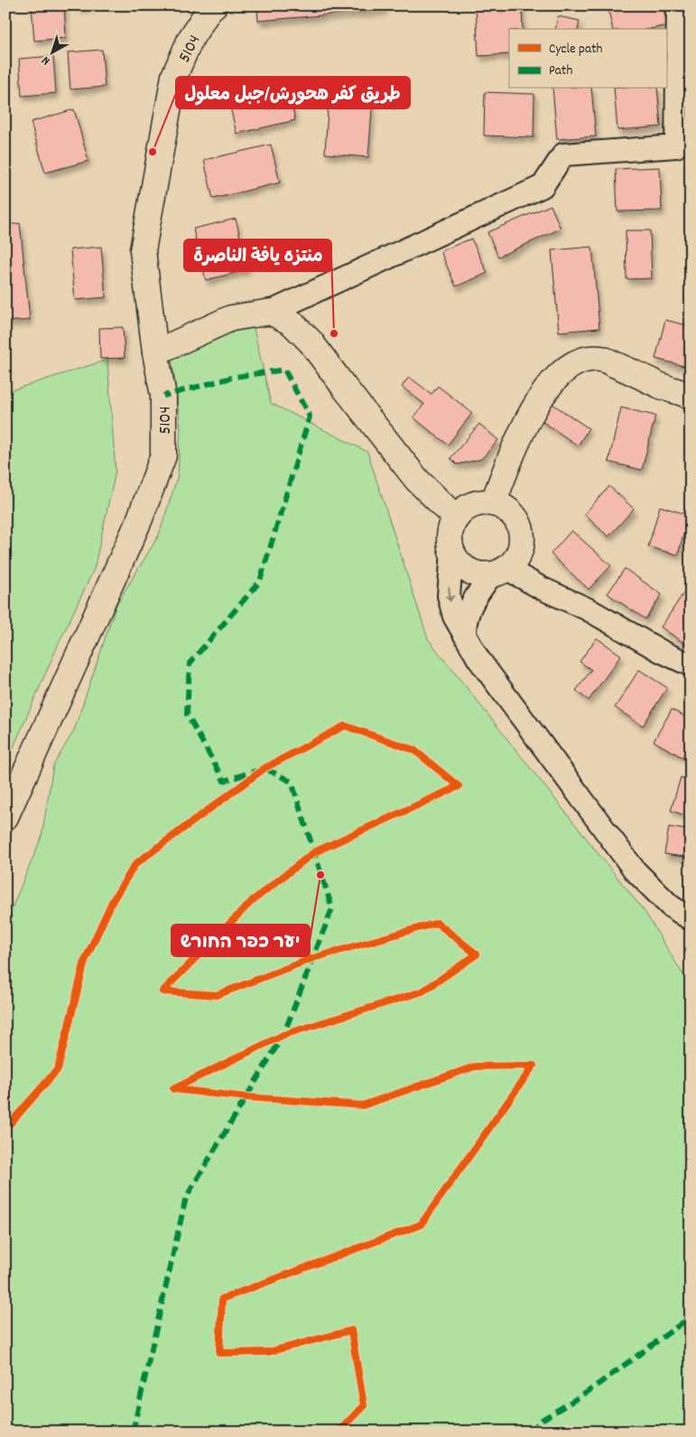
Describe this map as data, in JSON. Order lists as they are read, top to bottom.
{
  "streets": {
    "street": ["5104"]
  },
  "places": ["طريق كفر هحورش/جبل معلول", "منتزه يافة الناصرة", "יער כפר החורש"],
  "legend": ["Cycle path", "Path"],
  "north": "bottom left"
}
